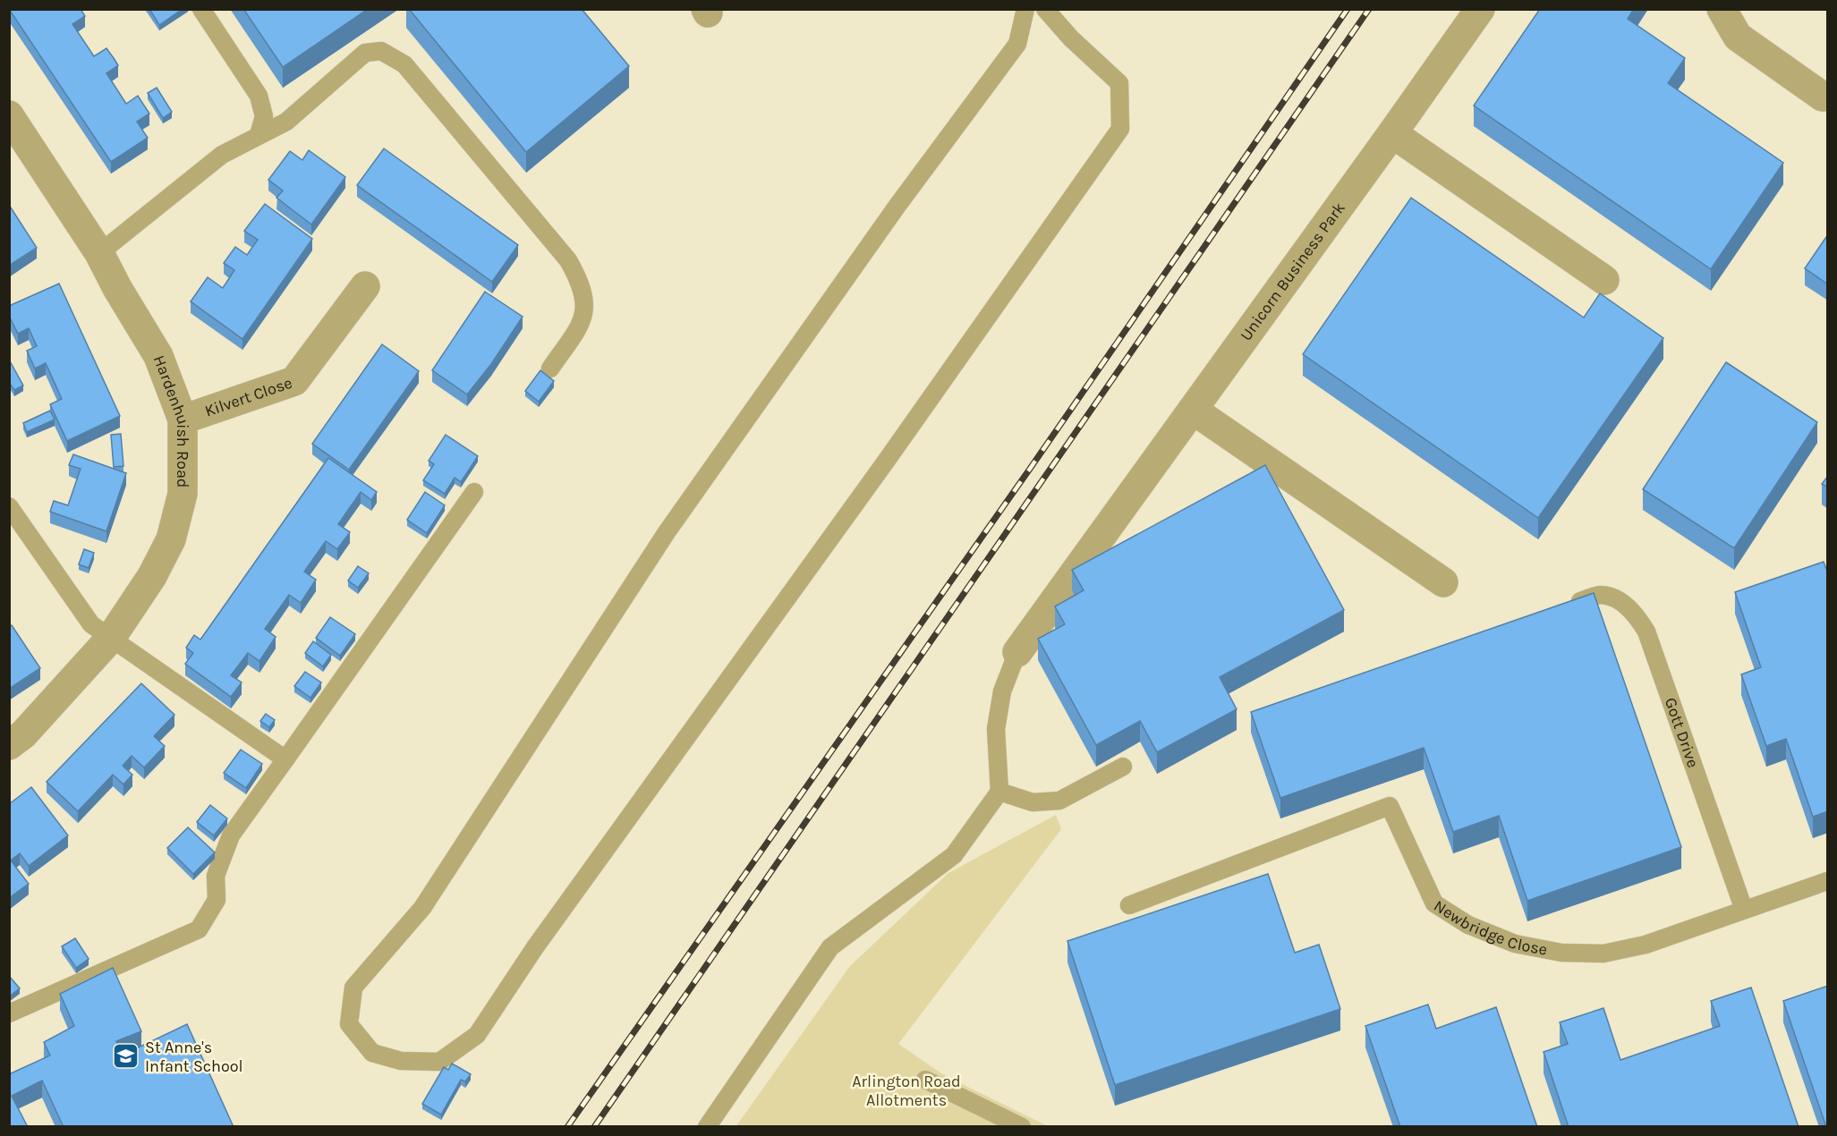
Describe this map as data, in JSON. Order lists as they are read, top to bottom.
{
  "streets": {
    "street": ["Unicorn Business Park", "Kilvert Close", "Hardenhuish Road"],
    "lane": ["Gott Drive", "Newbridge Close"]
  },
  "crossings": [
    ["Kilvert Close", "Hardenhuish Road"],
    ["Gott Drive", "Newbridge Close"]
  ],
  "parks": ["Arlington Road Allotments"],
  "places": {
    "school or university": ["St Anne's Infant School"]
  }
}
